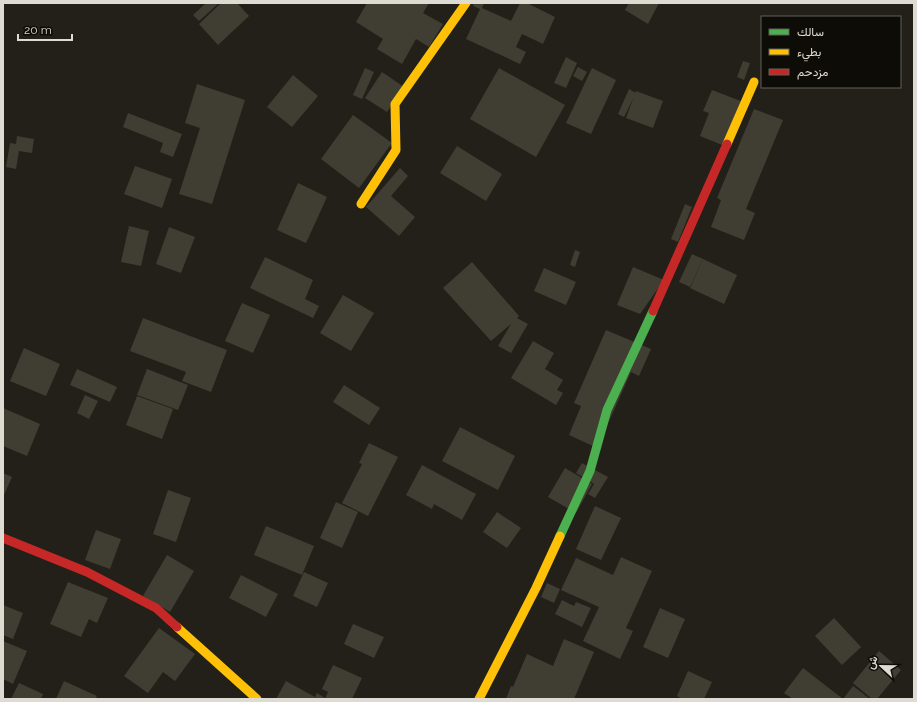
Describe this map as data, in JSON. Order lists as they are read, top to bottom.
{
  "legend": ["سالك", "بطيء", "مزدحم"],
  "scale_bar": "20 m",
  "north": "left"
}
